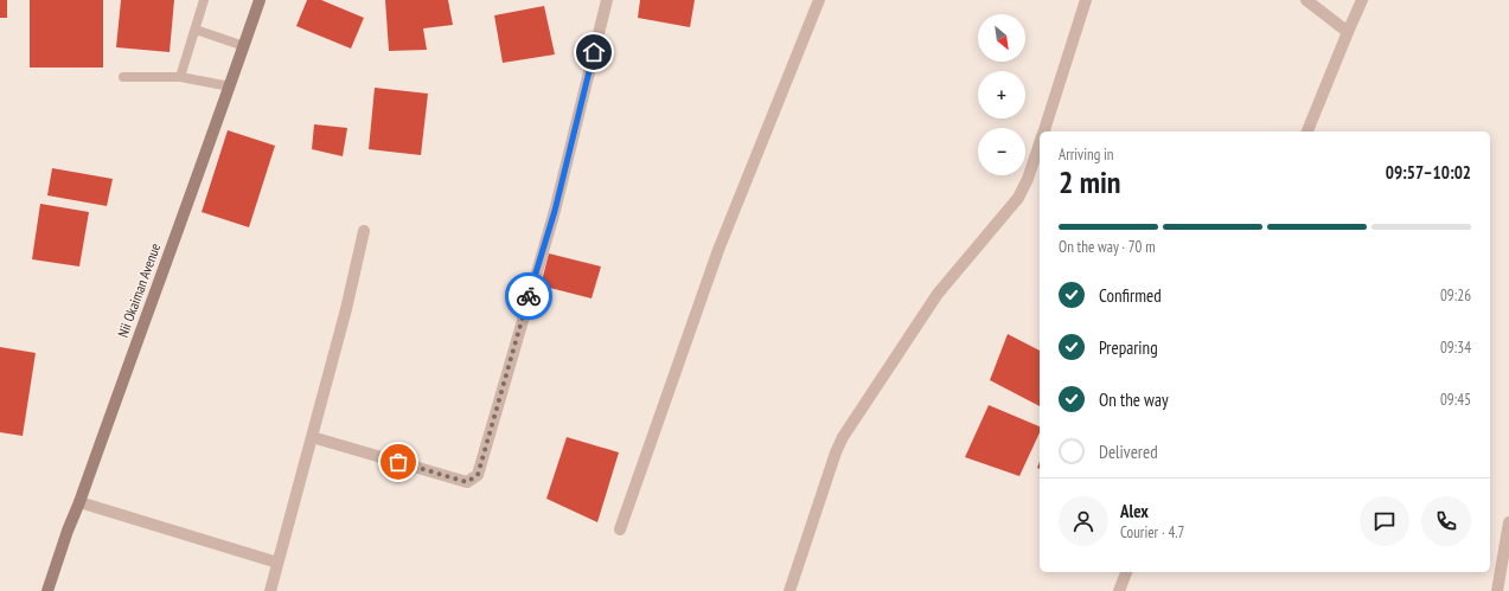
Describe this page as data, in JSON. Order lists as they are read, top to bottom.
{
  "streets": {
    "street": ["Nii Okaiman Avenue"]
  },
  "north": "bottom right",
  "page": {
    "map_buttons": ["+", "−"],
    "heading": ["2 min", "Arriving in", "09:57–10:02"],
    "panel": ["Alex", "Courier · 4.7"],
    "bar": "On the way · 70 m",
    "list": [
      ["Confirmed", "09:26"],
      ["Preparing", "09:34"],
      ["On the way", "09:45"],
      "Delivered"
    ]
  }
}
